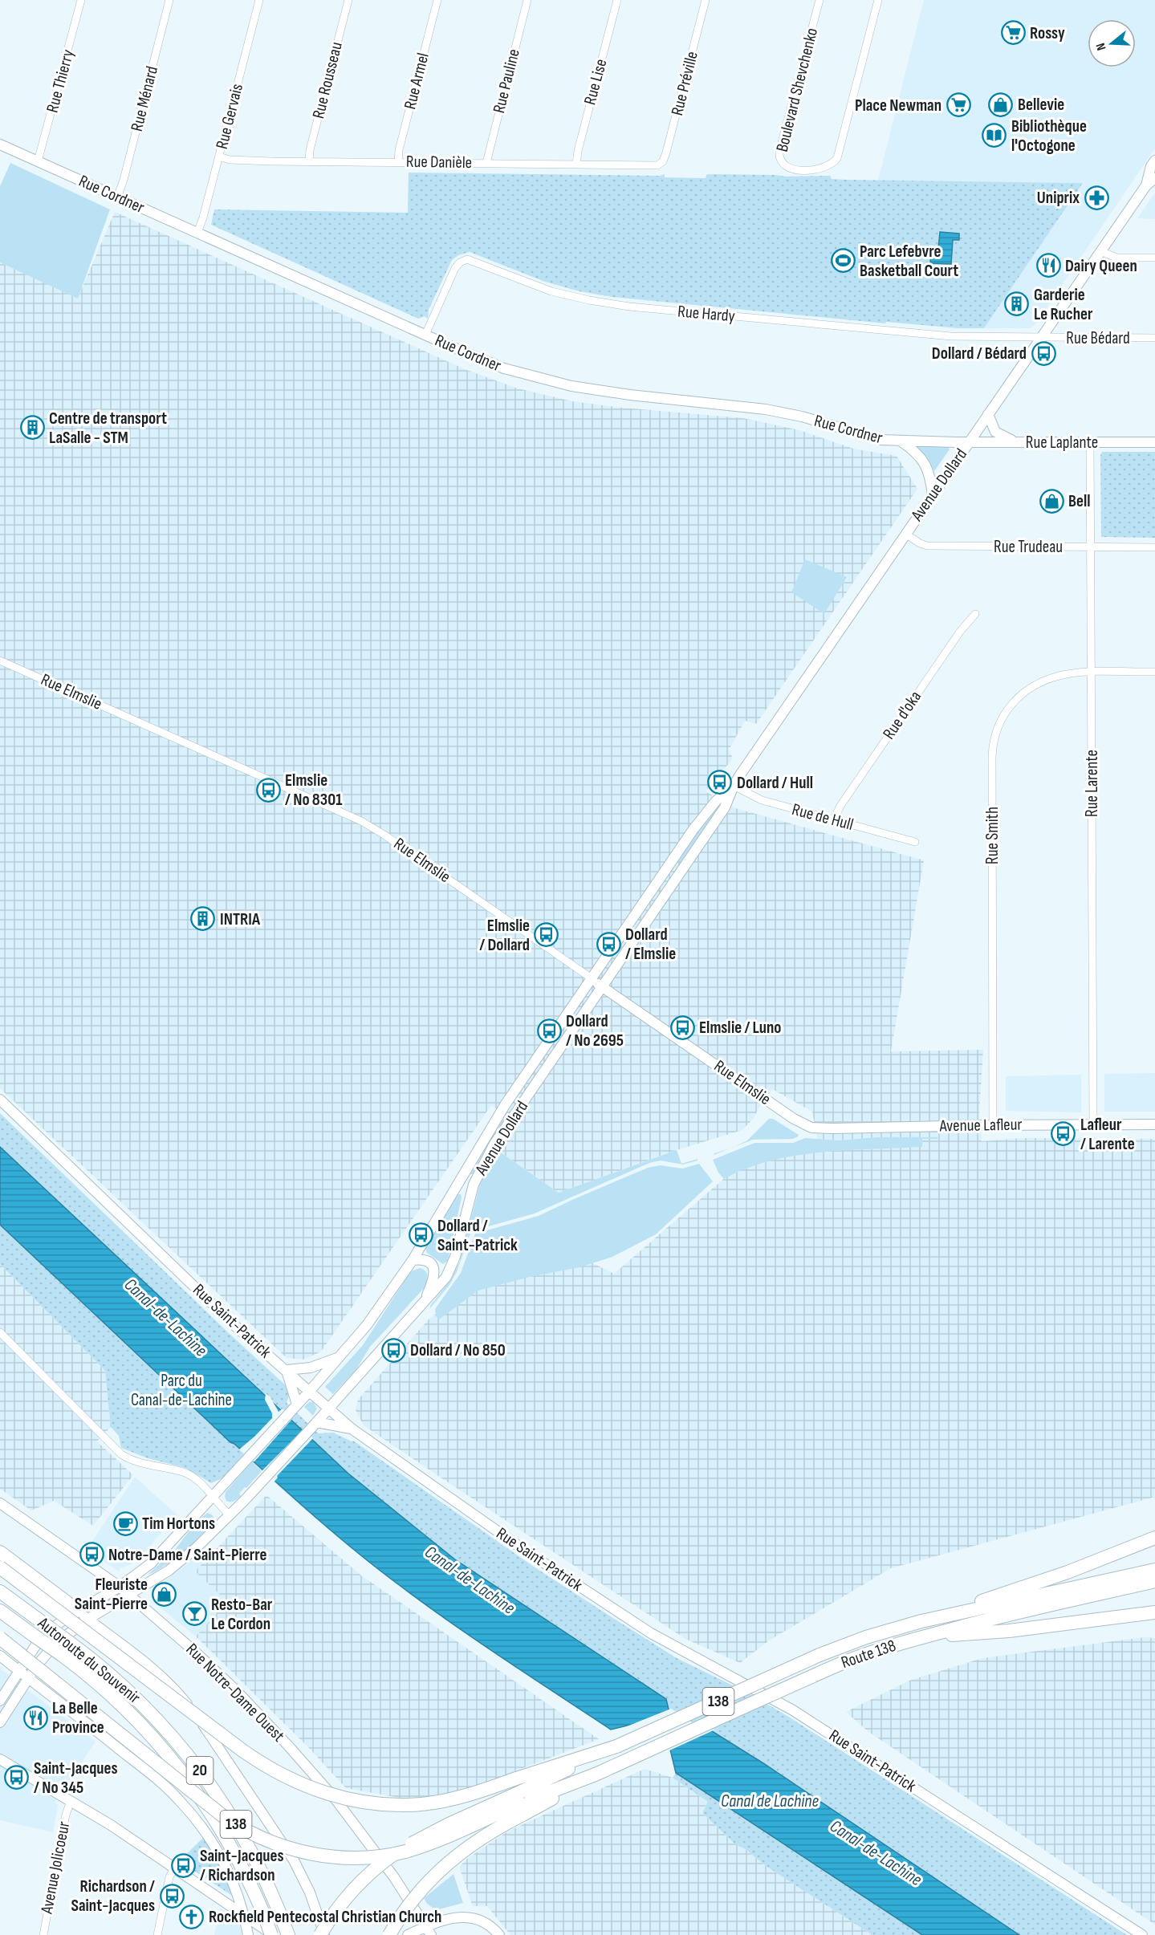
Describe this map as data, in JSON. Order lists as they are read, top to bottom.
{
  "streets": {
    "highway": [
      "Route 138",
      "Autoroute du Souvenir",
      "138",
      "20"
    ],
    "main road": [
      "Rue Cordner",
      "Rue Laplante",
      "Avenue Dollard",
      "Rue Elmslie",
      "Avenue Lafleur",
      "Rue Saint-Patrick",
      "Rue Notre-Dame Ouest"
    ],
    "street": [
      "Rue Rousseau",
      "Rue Thierry",
      "Rue Armel",
      "Rue Pauline",
      "Rue Lise",
      "Rue Préville",
      "Boulevard Shevchenko",
      "Rue Ménard",
      "Rue Gervais",
      "Rue Danièle",
      "Rue Hardy",
      "Rue Bédard",
      "Rue Trudeau",
      "Rue d'oka",
      "Rue Larente",
      "Rue de Hull",
      "Rue Smith",
      "Avenue Jolicoeur"
    ]
  },
  "crossings": [
    ["Rue Rousseau", "Rue Danièle"],
    ["Rue Thierry", "Rue Cordner"],
    ["Rue Armel", "Rue Danièle"],
    ["Rue Pauline", "Rue Danièle"],
    ["Rue Lise", "Rue Danièle"],
    ["Rue Préville", "Rue Danièle"],
    ["Rue Ménard", "Rue Cordner"],
    ["Rue Gervais", "Rue Danièle"],
    ["Rue Gervais", "Rue Cordner"],
    ["Rue Cordner", "Rue Hardy"],
    ["Rue Cordner", "Rue Laplante"],
    ["Rue Cordner", "Avenue Dollard"],
    ["Rue Hardy", "Rue Bédard"],
    ["Rue Hardy", "Avenue Dollard"],
    ["Rue Bédard", "Avenue Dollard"],
    ["Rue Laplante", "Avenue Dollard"],
    ["Rue Laplante", "Rue Larente"],
    ["Avenue Dollard", "Rue Trudeau"],
    ["Avenue Dollard", "Rue Elmslie"],
    ["Avenue Dollard", "Rue de Hull"],
    ["Avenue Dollard", "Rue Saint-Patrick"],
    ["Avenue Dollard", "Rue Notre-Dame Ouest"],
    ["Rue Trudeau", "Rue Larente"],
    ["Rue Elmslie", "Avenue Lafleur"],
    ["Rue d'oka", "Rue de Hull"],
    ["Rue Larente", "Rue Smith"],
    ["Rue Larente", "Avenue Lafleur"],
    ["Rue Smith", "Avenue Lafleur"],
    ["Route 138", "138"]
  ],
  "water": ["Canal-de-Lachine", "Canal de Lachine"],
  "parks": ["Parc du Canal-de-Lachine"],
  "places": {
    "supermarket": ["Rossy", "Place Newman"],
    "shop": ["Bellevie", "Bell", "Fleuriste Saint-Pierre"],
    "library": ["Bibliothèque l'Octogone"],
    "pharmacy": ["Uniprix"],
    "sports": ["Parc Lefebvre Basketball Court"],
    "restaurant": ["Dairy Queen", "La Belle Province"],
    "building": ["Garderie Le Rucher", "Centre de transport LaSalle - STM", "INTRIA"],
    "bus stop": [
      "Dollard / Bédard",
      "Dollard / Hull",
      "Elmslie / No 8301",
      "Elmslie / Dollard",
      "Dollard / Elmslie",
      "Elmslie / Luno",
      "Dollard / No 2695",
      "Lafleur / Larente",
      "Dollard / Saint-Patrick",
      "Dollard / No 850",
      "Notre-Dame / Saint-Pierre",
      "Saint-Jacques / No 345",
      "Saint-Jacques / Richardson",
      "Richardson / Saint-Jacques"
    ],
    "cafe": ["Tim Hortons"],
    "bar": ["Resto-Bar Le Cordon"],
    "church": ["Rockfield Pentecostal Christian Church"]
  },
  "north": "left"
}
